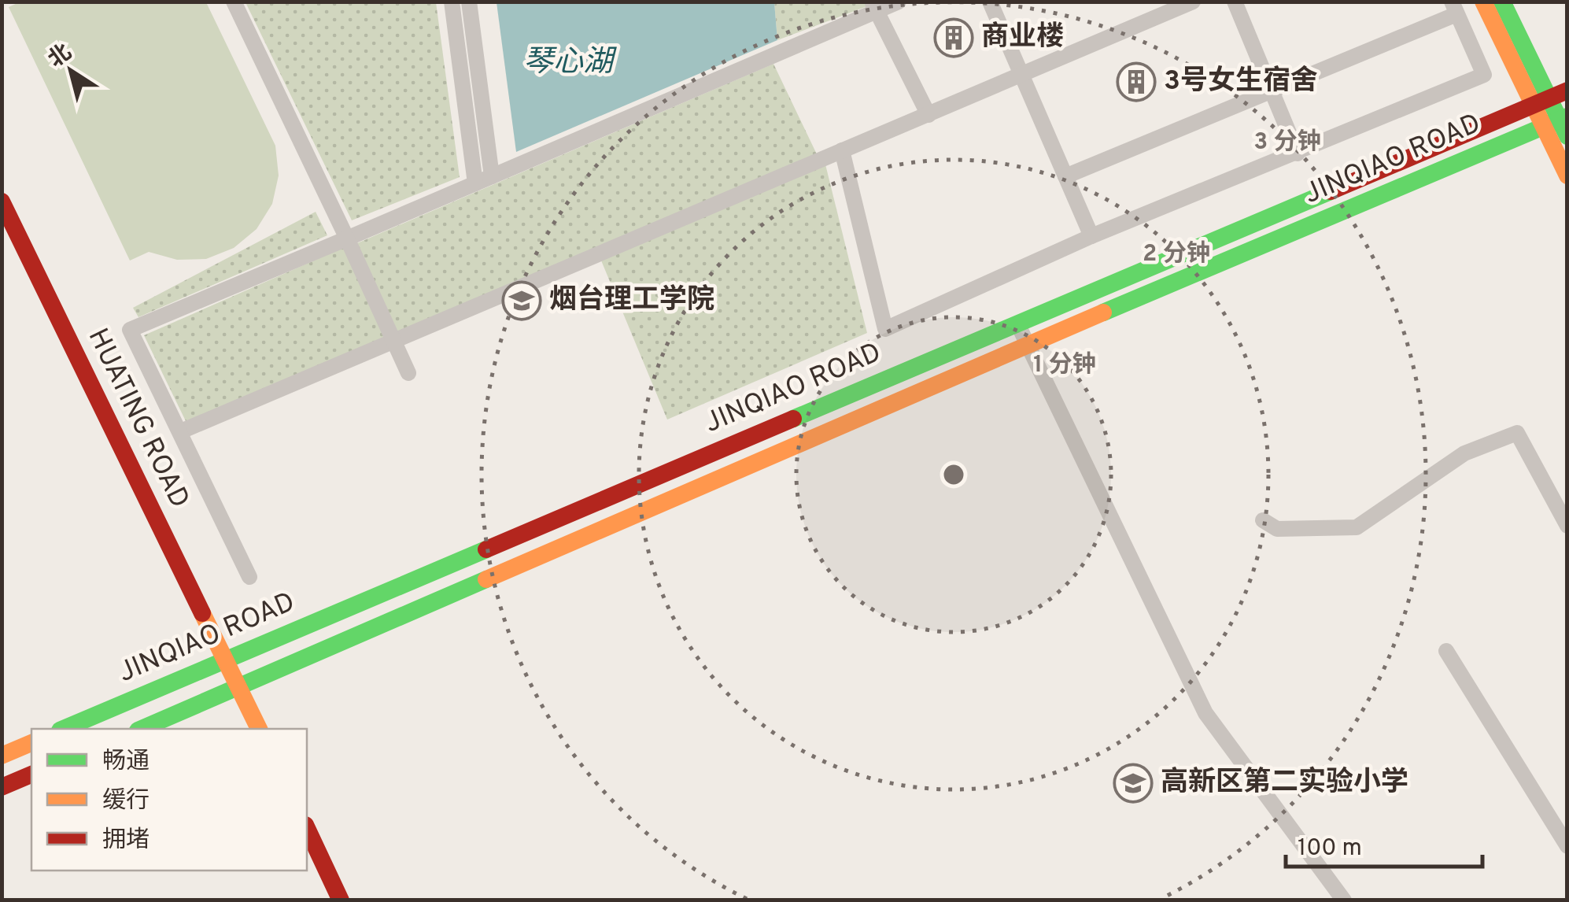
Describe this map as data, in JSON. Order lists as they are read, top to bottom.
{
  "streets": {
    "street": ["JINQIAO ROAD", "HUATING ROAD"]
  },
  "crossings": [
    ["JINQIAO ROAD", "HUATING ROAD"]
  ],
  "water": ["琴心湖"],
  "places": {
    "building": ["商业楼", "3号女生宿舍"],
    "school or university": ["烟台理工学院", "高新区第二实验小学"]
  },
  "legend": ["畅通", "缓行", "拥堵"],
  "scale_bar": "100 m",
  "north": "top left",
  "rings": ["3 分钟", "2 分钟", "1 分钟"]
}
